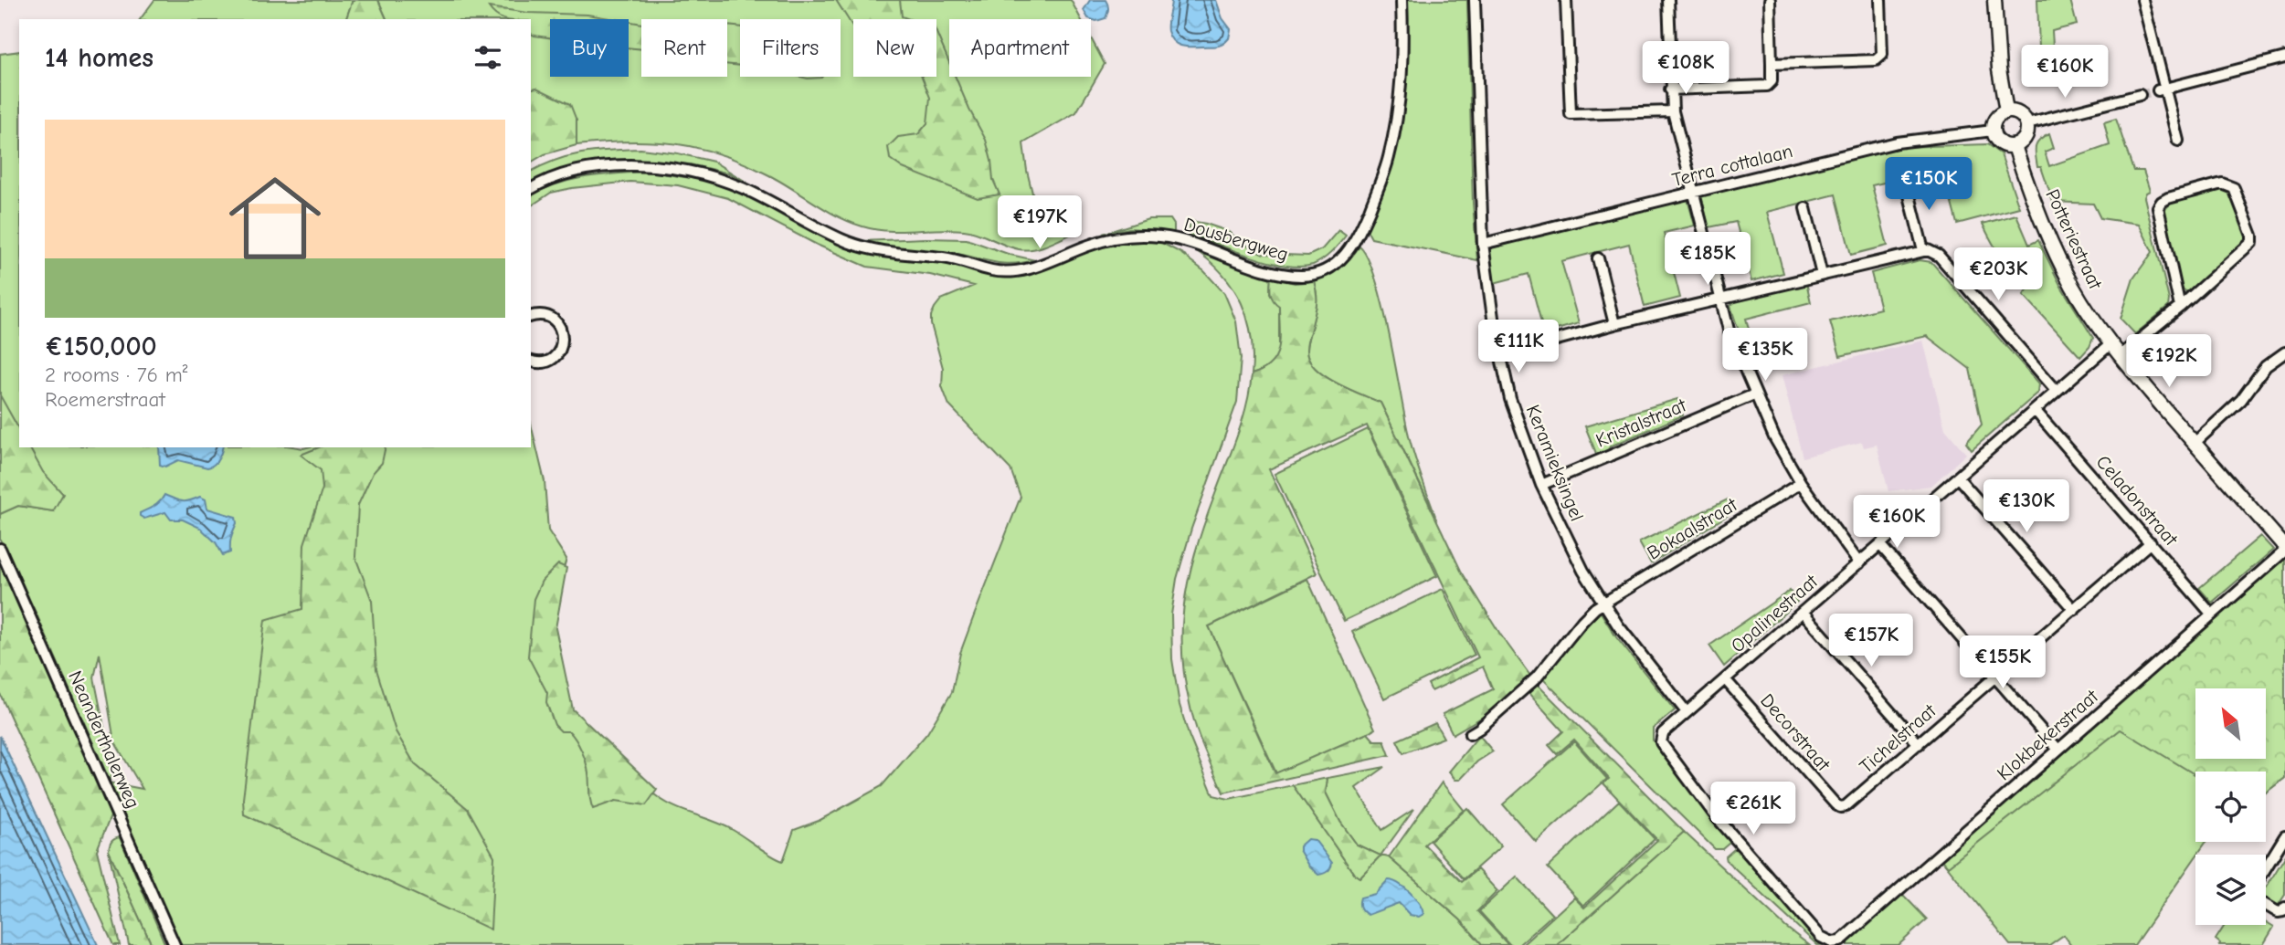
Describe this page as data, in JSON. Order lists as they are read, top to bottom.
{
  "streets": {
    "street": [
      "Terra cottalaan",
      "Dousbergweg",
      "Potteriestraat",
      "Kristalstraat",
      "Keramieksingel",
      "Celadonstraat",
      "Bokaalstraat",
      "Opalinestraat",
      "Decorstraat",
      "Klokbekerstraat",
      "Tichelstraat",
      "Neanderthalerweg"
    ]
  },
  "crossings": [
    ["Terra cottalaan", "Potteriestraat"],
    ["Terra cottalaan", "Keramieksingel"],
    ["Potteriestraat", "Opalinestraat"],
    ["Potteriestraat", "Klokbekerstraat"],
    ["Kristalstraat", "Keramieksingel"],
    ["Keramieksingel", "Bokaalstraat"],
    ["Keramieksingel", "Opalinestraat"],
    ["Celadonstraat", "Opalinestraat"],
    ["Celadonstraat", "Klokbekerstraat"],
    ["Celadonstraat", "Tichelstraat"],
    ["Opalinestraat", "Decorstraat"],
    ["Opalinestraat", "Klokbekerstraat"],
    ["Decorstraat", "Tichelstraat"]
  ],
  "north": "top left",
  "page": {
    "chip": [
      "Buy",
      "Rent",
      "Filters",
      "New",
      "Apartment"
    ],
    "heading": "14 homes",
    "price": [
      "€108K",
      "€160K",
      "€150K",
      "€197K",
      "€185K",
      "€203K",
      "€111K",
      "€135K",
      "€192K",
      "€130K",
      "€160K",
      "€157K",
      "€155K",
      "€261K"
    ],
    "list": [
      {
        "name": "€150,000",
        "note": "2 rooms · 76 m² · Roemerstraat"
      }
    ]
  }
}
